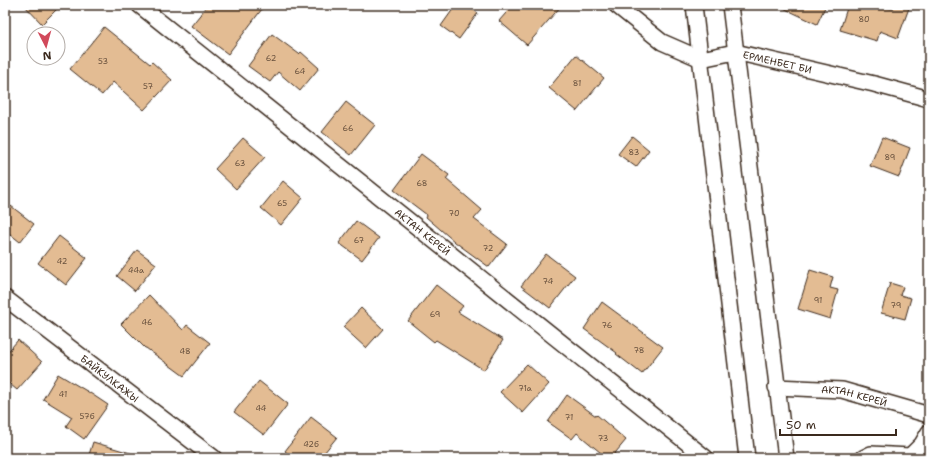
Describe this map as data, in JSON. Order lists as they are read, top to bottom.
{
  "streets": {
    "street": ["ЕРМЕНБЕТ БИ", "АКТАН КЕРЕЙ", "БАЙКУЛКАЖЫ"]
  },
  "house_numbers": [
    "80",
    "62",
    "53",
    "64",
    "81",
    "57",
    "66",
    "83",
    "89",
    "63",
    "68",
    "65",
    "70",
    "67",
    "72",
    "42",
    "44а",
    "74",
    "91",
    "79",
    "69",
    "46",
    "76",
    "78",
    "48",
    "71а",
    "41",
    "44",
    "57б",
    "71",
    "73",
    "42б"
  ],
  "scale_bar": "50 m",
  "north": "bottom"
}
